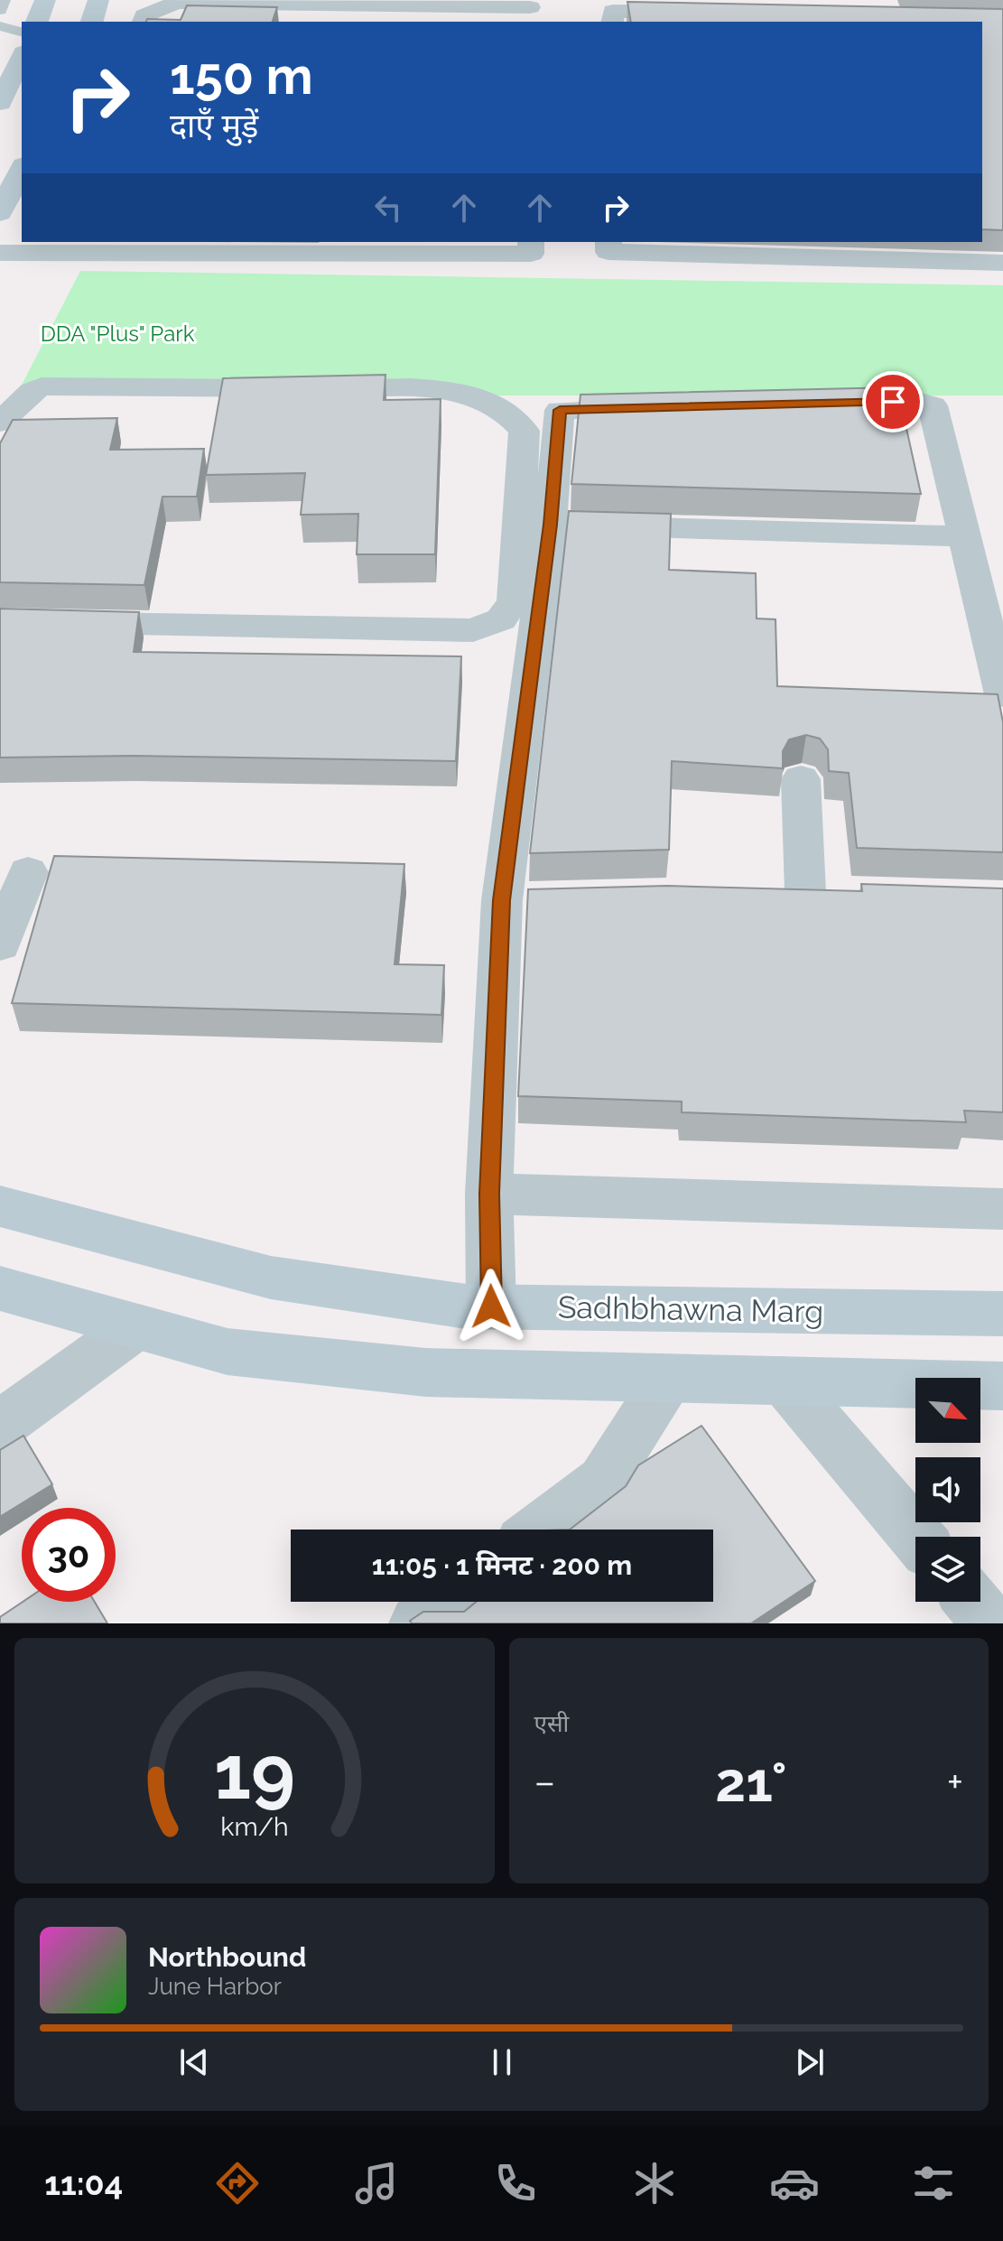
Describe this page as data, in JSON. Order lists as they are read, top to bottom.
{
  "streets": {
    "street": ["Sadhbhawna Marg"]
  },
  "parks": ["DDA \"Plus\" Park"],
  "north": "bottom right",
  "page": {
    "turn": ["150 m", "दाएँ मुड़ें"],
    "limit": "30",
    "trip": "11:05 · 1 मिनट · 200 m",
    "tile": "एसी",
    "heat": ["−", "21°", "+"],
    "song": ["Northbound", "June Harbor"],
    "tabs": "11:04",
    "gauge": ["19", "km/h"]
  }
}
